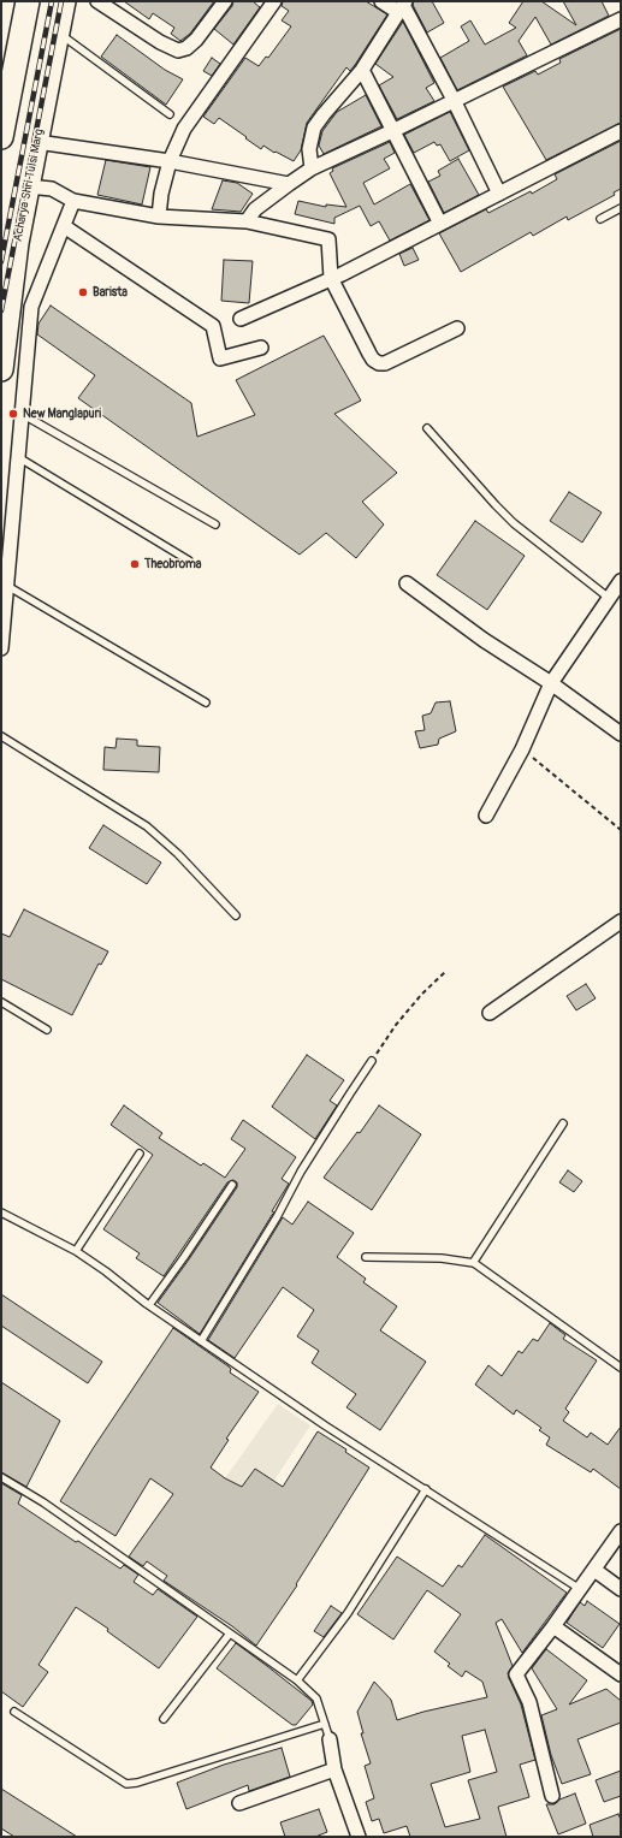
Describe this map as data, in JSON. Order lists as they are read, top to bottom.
{
  "streets": {
    "highway": ["Acharya Shri Tulsi Marg"]
  },
  "places": ["Barista", "New Manglapuri", "Theobroma"]
}
